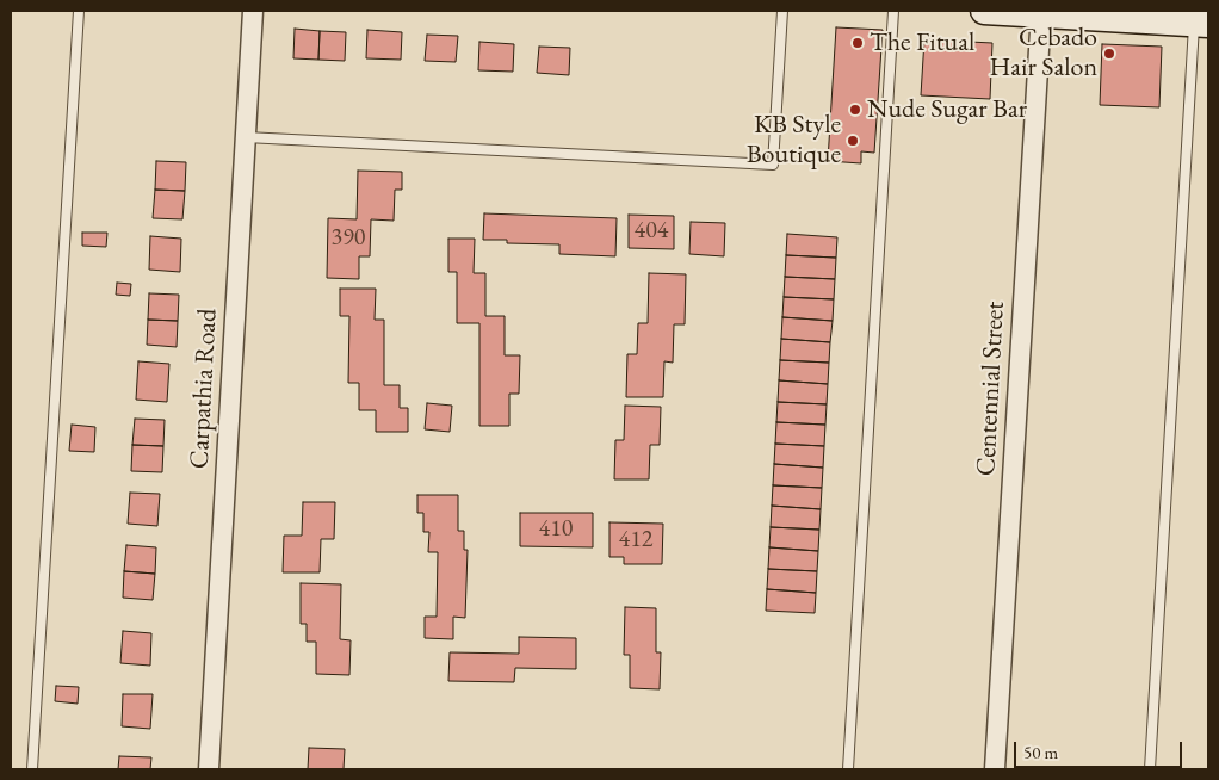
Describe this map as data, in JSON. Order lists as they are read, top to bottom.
{
  "streets": {
    "street": ["Carpathia Road", "Centennial Street"]
  },
  "places": [
    "The Fitual",
    "Cebado Hair Salon",
    "Nude Sugar Bar",
    "KB Style Boutique"
  ],
  "house_numbers": [
    "404",
    "390",
    "410",
    "412"
  ],
  "scale_bar": "50 m"
}
